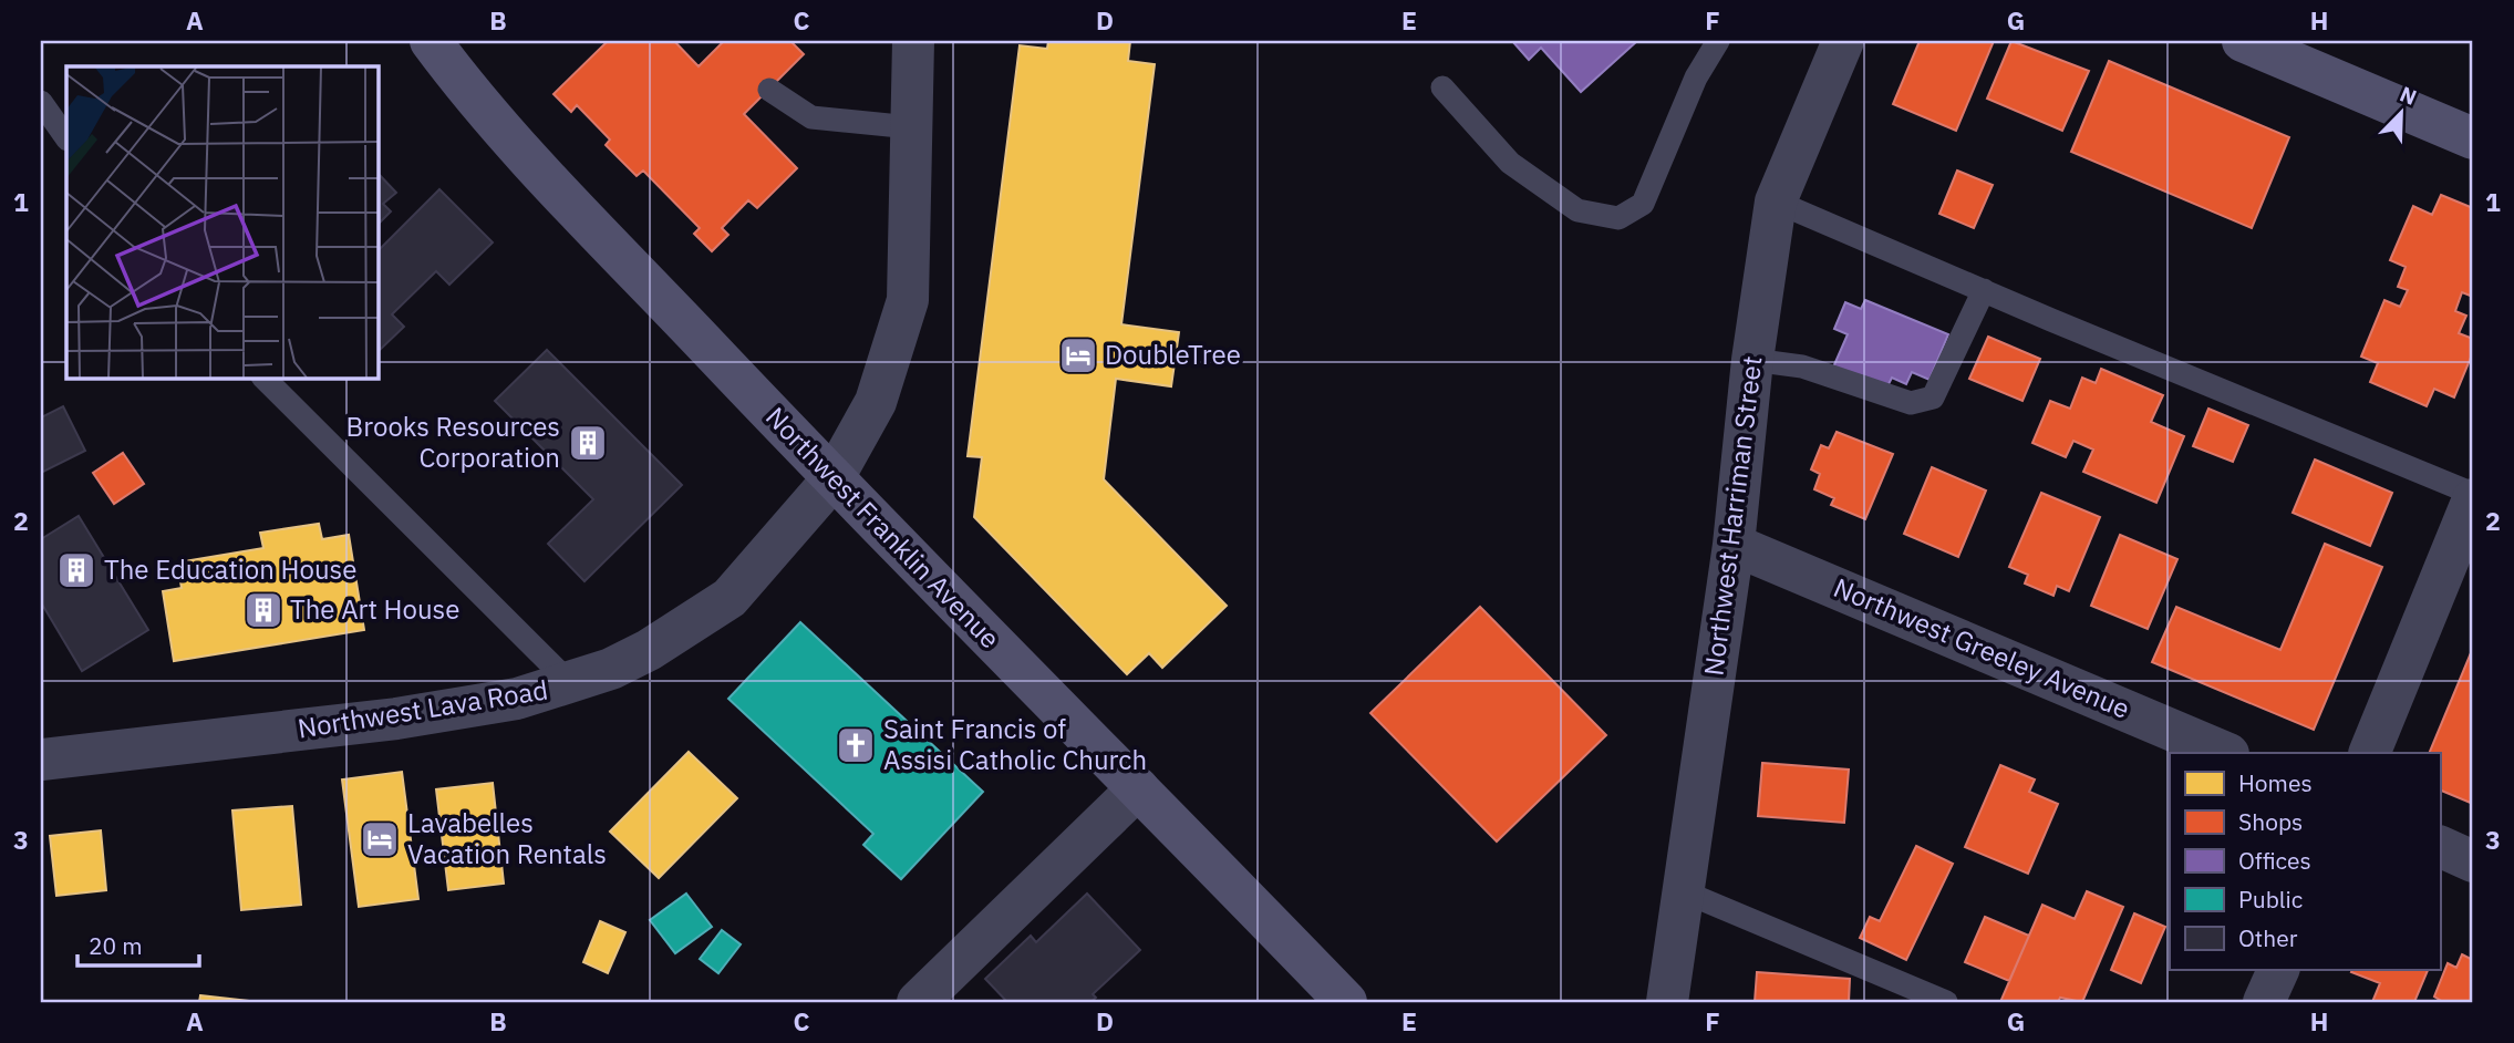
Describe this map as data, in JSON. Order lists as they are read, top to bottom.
{
  "streets": {
    "street": [
      "Northwest Harriman Street",
      "Northwest Franklin Avenue",
      "Northwest Greeley Avenue",
      "Northwest Lava Road"
    ]
  },
  "crossings": [
    ["Northwest Harriman Street", "Northwest Greeley Avenue"],
    ["Northwest Franklin Avenue", "Northwest Lava Road"]
  ],
  "places": {
    "hotel": ["DoubleTree", "Lavabelles Vacation Rentals"],
    "building": ["Brooks Resources Corporation", "The Education House", "The Art House"],
    "church": ["Saint Francis of Assisi Catholic Church"]
  },
  "legend": [
    "Homes",
    "Shops",
    "Offices",
    "Public",
    "Other"
  ],
  "scale_bar": "20 m",
  "north": "top right",
  "grid": {
    "columns": [
      "A",
      "B",
      "C",
      "D",
      "E",
      "F",
      "G",
      "H"
    ],
    "rows": ["1", "2", "3"]
  }
}
